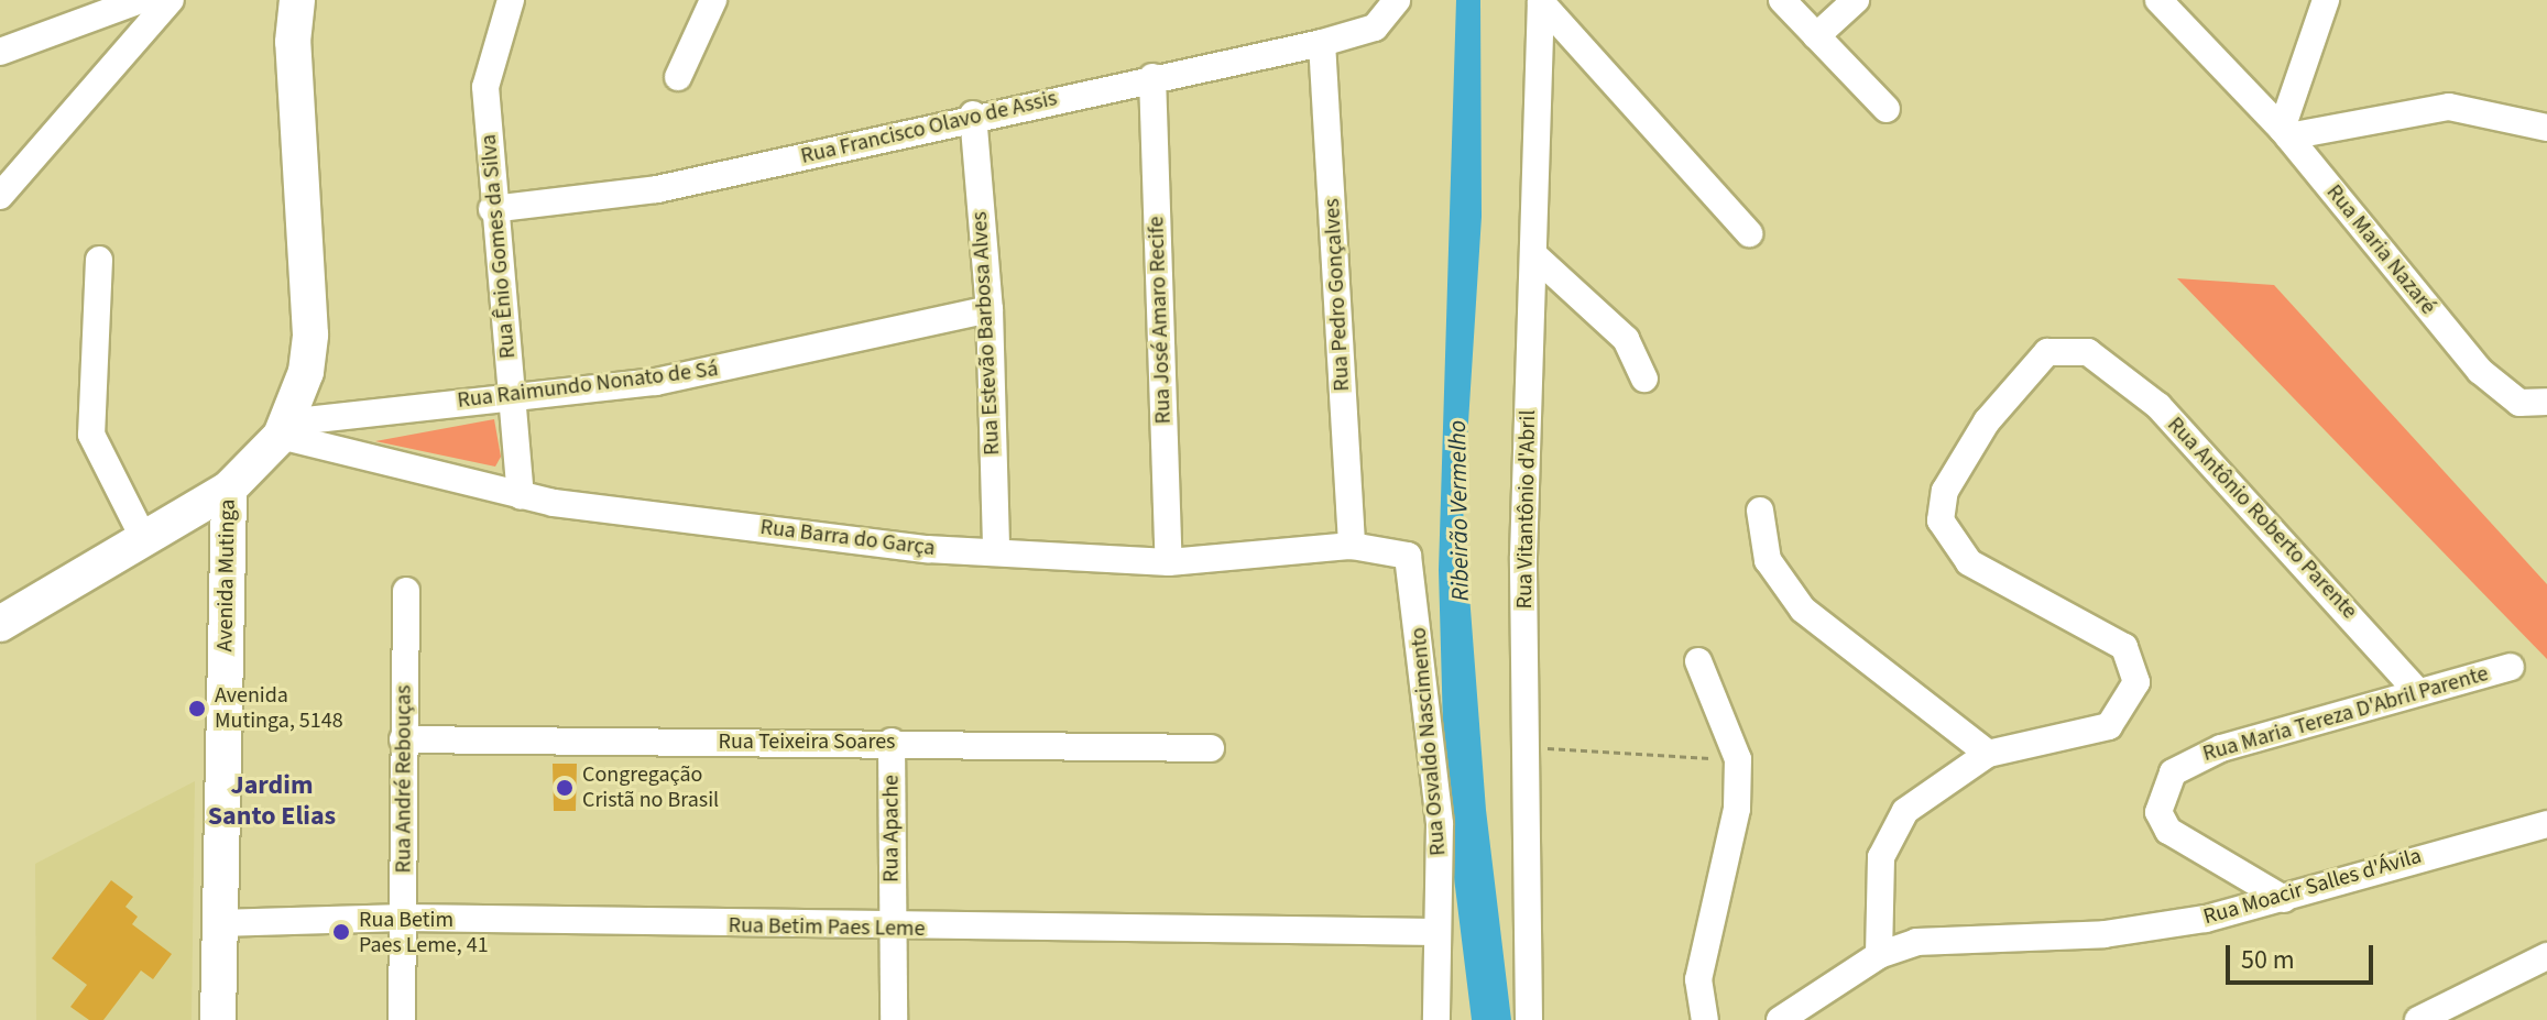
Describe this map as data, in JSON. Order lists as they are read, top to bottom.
{
  "streets": {
    "main road": ["Avenida Mutinga"],
    "street": [
      "Rua Francisco Olavo de Assis",
      "Rua Ênio Gomes da Silva",
      "Rua Maria Nazaré",
      "Rua Pedro Gonçalves",
      "Rua José Amaro Recife",
      "Rua Estevão Barbosa Alves",
      "Rua Raimundo Nonato de Sá",
      "Rua Vitantônio d'Abril",
      "Rua Antônio Roberto Parente",
      "Rua Barra do Garça",
      "Rua Maria Tereza D'Abril Parente",
      "Rua Teixeira Soares",
      "Rua Osvaldo Nascimento",
      "Rua André Rebouças",
      "Rua Apache",
      "Rua Moacir Salles d'Ávila",
      "Rua Betim Paes Leme"
    ]
  },
  "crossings": [
    ["Rua Francisco Olavo de Assis", "Rua Ênio Gomes da Silva"],
    ["Rua Francisco Olavo de Assis", "Rua Pedro Gonçalves"],
    ["Rua Francisco Olavo de Assis", "Rua José Amaro Recife"],
    ["Rua Francisco Olavo de Assis", "Rua Estevão Barbosa Alves"],
    ["Rua Ênio Gomes da Silva", "Rua Raimundo Nonato de Sá"],
    ["Rua Ênio Gomes da Silva", "Rua Barra do Garça"],
    ["Rua Pedro Gonçalves", "Rua Barra do Garça"],
    ["Rua José Amaro Recife", "Rua Barra do Garça"],
    ["Rua Estevão Barbosa Alves", "Rua Raimundo Nonato de Sá"],
    ["Rua Estevão Barbosa Alves", "Rua Barra do Garça"],
    ["Rua Raimundo Nonato de Sá", "Rua Barra do Garça"],
    ["Rua Raimundo Nonato de Sá", "Avenida Mutinga"],
    ["Rua Antônio Roberto Parente", "Rua Maria Tereza D'Abril Parente"],
    ["Rua Antônio Roberto Parente", "Rua Moacir Salles d'Ávila"],
    ["Rua Barra do Garça", "Avenida Mutinga"],
    ["Rua Barra do Garça", "Rua Osvaldo Nascimento"],
    ["Avenida Mutinga", "Rua Betim Paes Leme"],
    ["Rua Maria Tereza D'Abril Parente", "Rua Moacir Salles d'Ávila"],
    ["Rua Teixeira Soares", "Rua André Rebouças"],
    ["Rua Teixeira Soares", "Rua Apache"],
    ["Rua Osvaldo Nascimento", "Rua Betim Paes Leme"],
    ["Rua André Rebouças", "Rua Betim Paes Leme"],
    ["Rua Apache", "Rua Betim Paes Leme"]
  ],
  "districts": ["Jardim Santo Elias"],
  "water": ["Ribeirão Vermelho"],
  "places": ["Avenida Mutinga, 5148", "Congregação Cristã no Brasil", "Rua Betim Paes Leme, 41"],
  "scale_bar": "50 m"
}
